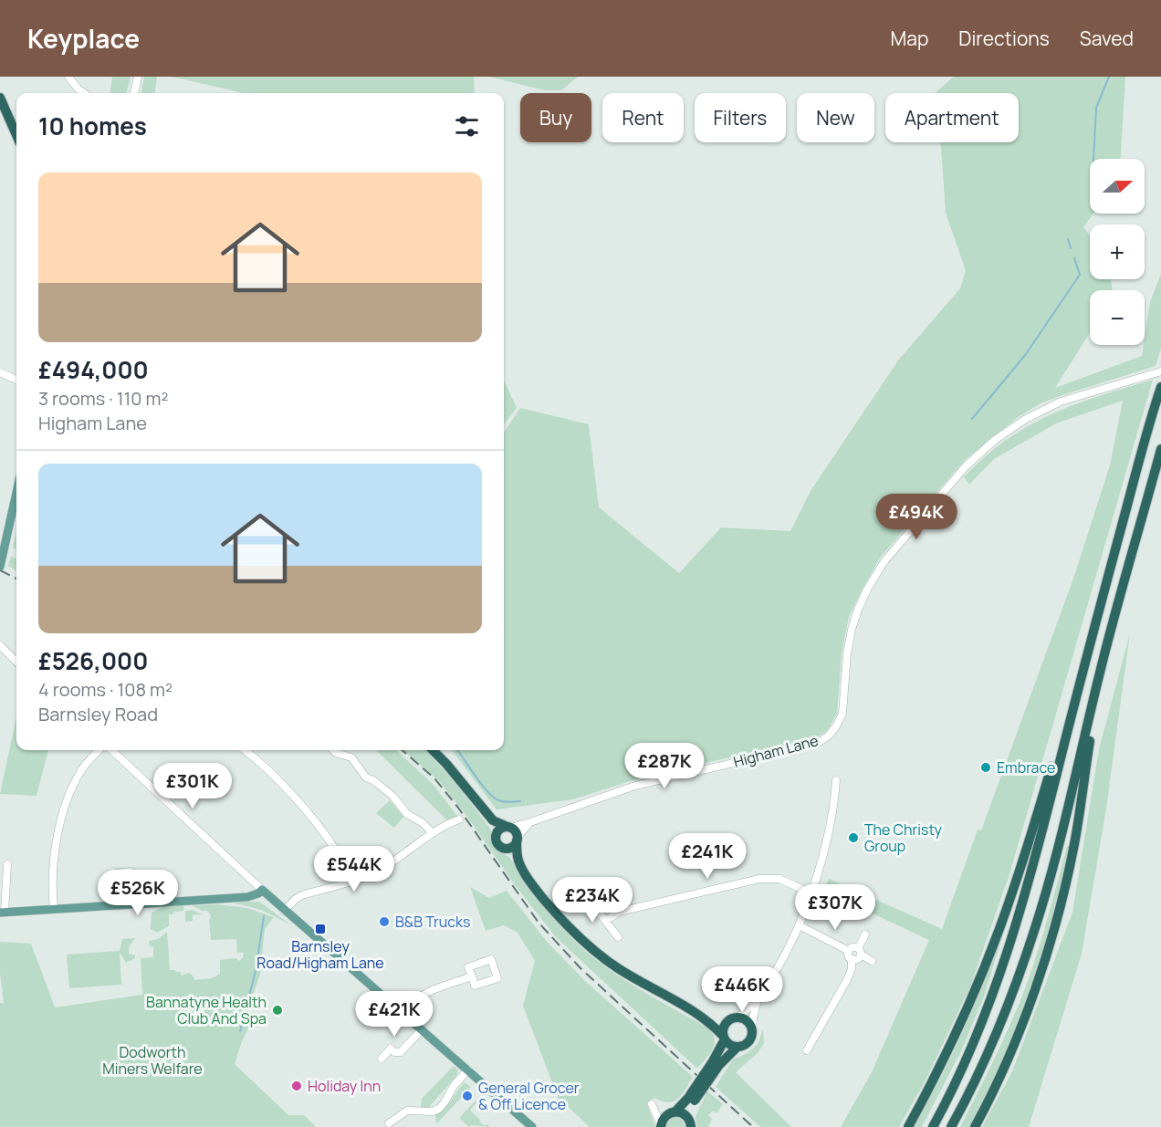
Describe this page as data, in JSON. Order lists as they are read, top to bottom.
{
  "streets": {
    "street": ["Higham Lane"]
  },
  "parks": ["Dodworth Miners Welfare"],
  "places": {
    "other": [
      "Embrace",
      "The Christy Group",
      "B&B Trucks",
      "Bannatyne Health Club And Spa",
      "Holiday Inn",
      "General Grocer & Off Licence"
    ],
    "transit": ["Barnsley Road/Higham Lane"]
  },
  "north": "right",
  "page": {
    "header": "Keyplace",
    "nav": ["Map", "Directions", "Saved"],
    "chip": [
      "Buy",
      "Rent",
      "Filters",
      "New",
      "Apartment"
    ],
    "heading": "10 homes",
    "map_buttons": ["+", "−"],
    "list": [
      {
        "name": "£494,000",
        "note": "3 rooms · 110 m² · Higham Lane"
      },
      {
        "name": "£526,000",
        "note": "4 rooms · 108 m² · Barnsley Road"
      }
    ],
    "price": [
      "£494K",
      "£287K",
      "£301K",
      "£241K",
      "£544K",
      "£526K",
      "£234K",
      "£307K",
      "£446K",
      "£421K"
    ]
  }
}
